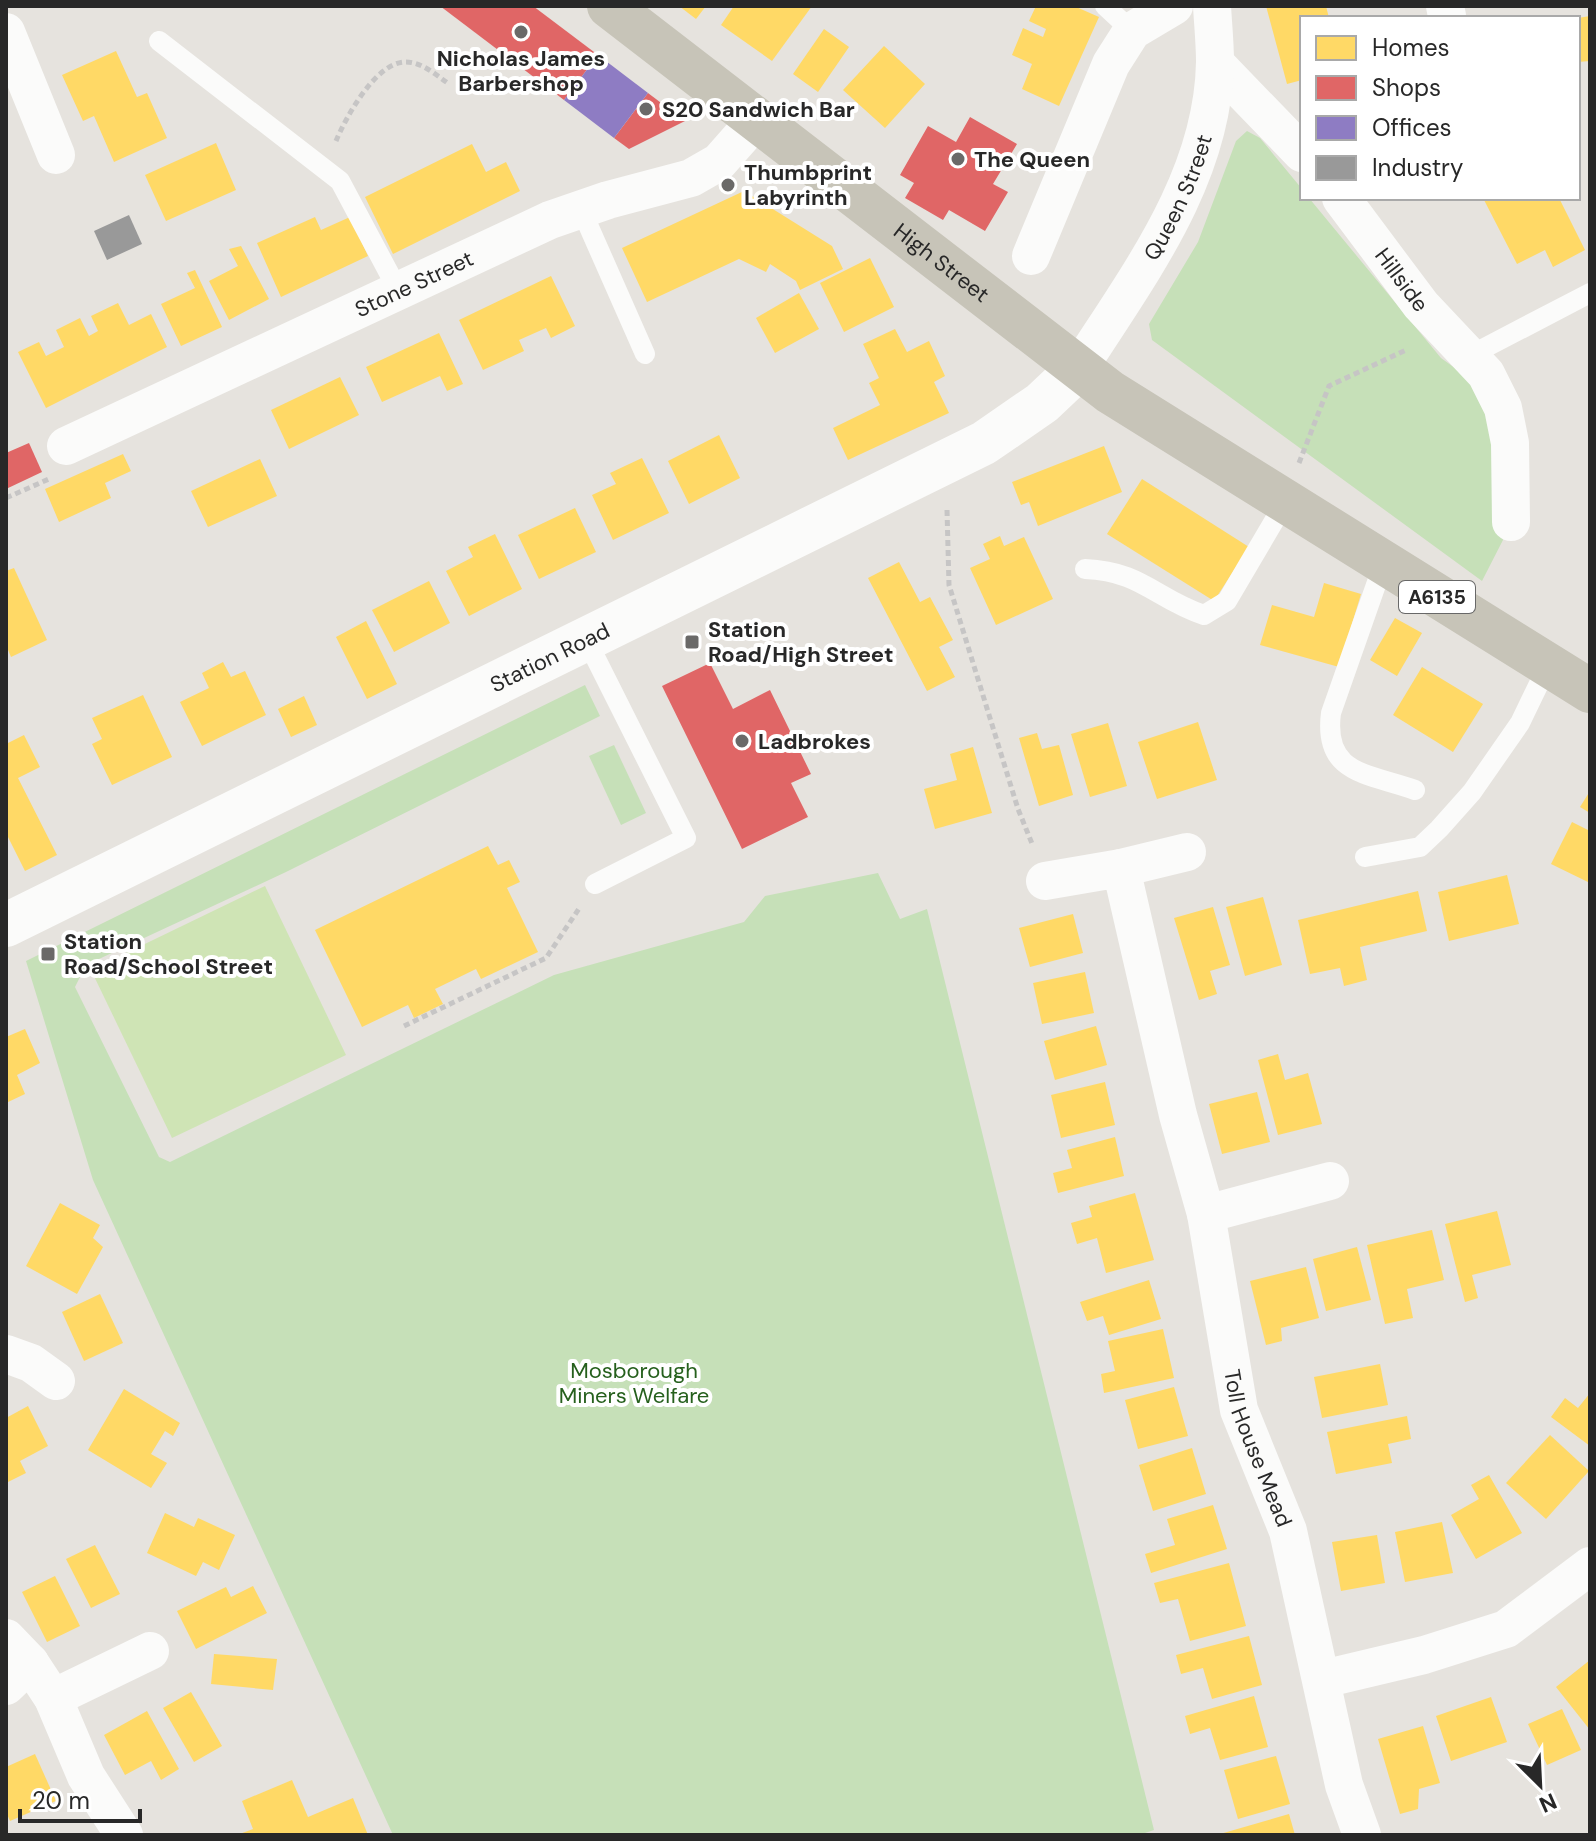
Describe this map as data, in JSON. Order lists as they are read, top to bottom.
{
  "streets": {
    "main road": ["High Street", "A6135", "Station Road"],
    "street": [
      "Queen Street",
      "Hillside",
      "Stone Street",
      "Toll House Mead"
    ]
  },
  "crossings": [
    ["Queen Street", "High Street"],
    ["Queen Street", "Station Road"],
    ["High Street", "Stone Street"],
    ["High Street", "A6135"],
    ["High Street", "Station Road"]
  ],
  "parks": ["Mosborough Miners Welfare"],
  "places": {
    "other": [
      "Nicholas James Barbershop",
      "S20 Sandwich Bar",
      "The Queen",
      "Thumbprint Labyrinth",
      "Ladbrokes"
    ],
    "transit": ["Station Road/High Street", "Station Road/School Street"]
  },
  "legend": [
    "Homes",
    "Shops",
    "Offices",
    "Industry"
  ],
  "scale_bar": "20 m",
  "north": "bottom right"
}
